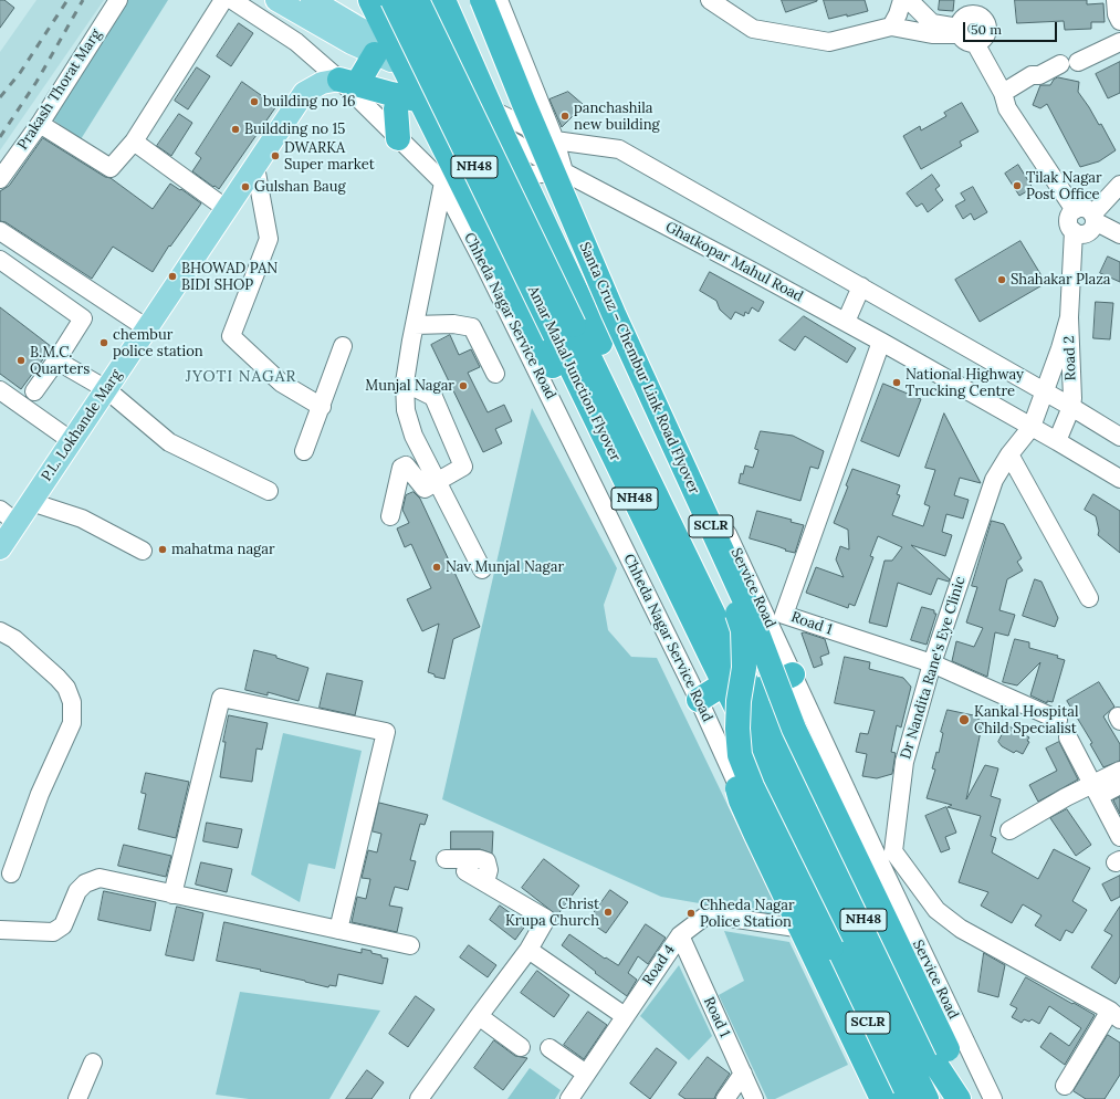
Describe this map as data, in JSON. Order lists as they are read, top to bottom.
{
  "streets": {
    "highway": [
      "NH48",
      "Santa Cruz – Chembur Link Road Flyover",
      "Amar Mahal Junction Flyover",
      "SCLR"
    ],
    "main road": ["Ghatkopar Mahul Road", "P.L. Lokhande Marg"],
    "street": [
      "Prakash Thorat Marg",
      "Chheda Nagar Service Road",
      "Road 2",
      "Service Road",
      "Road 1",
      "Dr Nandita Rane's Eye Clinic",
      "Road 4"
    ]
  },
  "crossings": [
    ["NH48", "Santa Cruz – Chembur Link Road Flyover"],
    ["NH48", "Amar Mahal Junction Flyover"],
    ["Ghatkopar Mahul Road", "Road 2"],
    ["Ghatkopar Mahul Road", "Service Road"],
    ["Ghatkopar Mahul Road", "Road 1"],
    ["Ghatkopar Mahul Road", "Dr Nandita Rane's Eye Clinic"],
    ["Chheda Nagar Service Road", "Road 4"],
    ["Road 2", "Dr Nandita Rane's Eye Clinic"],
    ["Road 1", "Dr Nandita Rane's Eye Clinic"],
    ["Road 1", "Road 4"]
  ],
  "districts": ["JYOTI NAGAR"],
  "places": [
    "building no 16",
    "panchashila new building",
    "Buildding no 15",
    "DWARKA Super market",
    "Tilak Nagar Post Office",
    "Gulshan Baug",
    "BHOWAD PAN BIDI SHOP",
    "Shahakar Plaza",
    "chembur police station",
    "B.M.C. Quarters",
    "National Highway Trucking Centre",
    "Munjal Nagar",
    "mahatma nagar",
    "Nav Munjal Nagar",
    "Kankal Hospital Child Specialist",
    "Christ Krupa Church",
    "Chheda Nagar Police Station"
  ],
  "scale_bar": "50 m"
}
